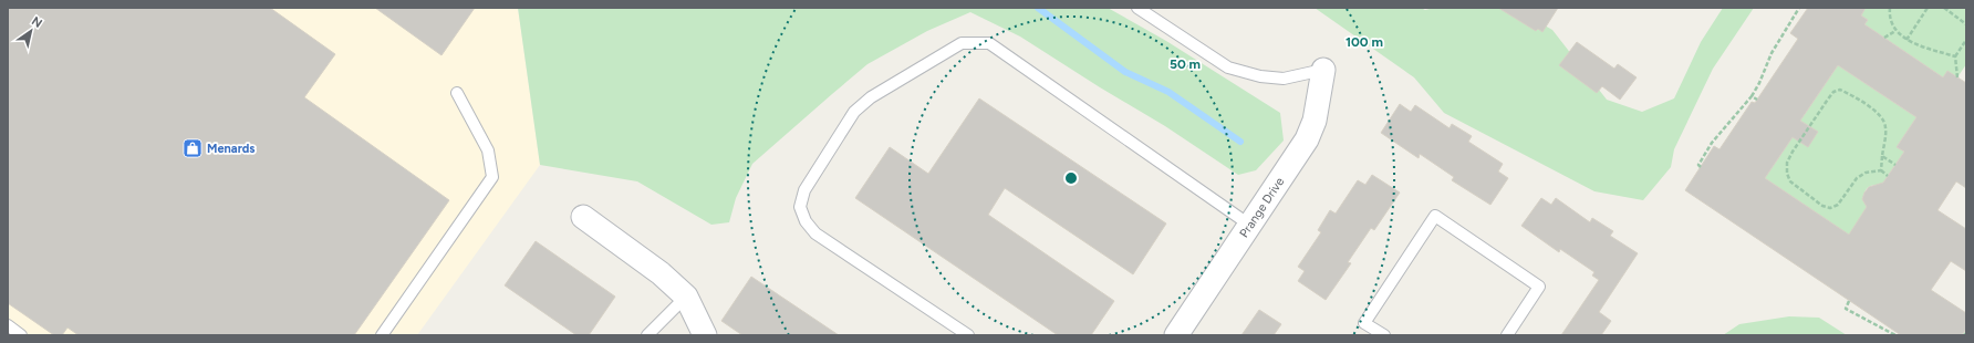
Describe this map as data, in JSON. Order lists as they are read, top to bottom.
{
  "streets": {
    "street": ["Prange Drive"]
  },
  "places": {
    "shop": ["Menards"]
  },
  "north": "top right",
  "rings": ["100 m", "50 m"]
}
